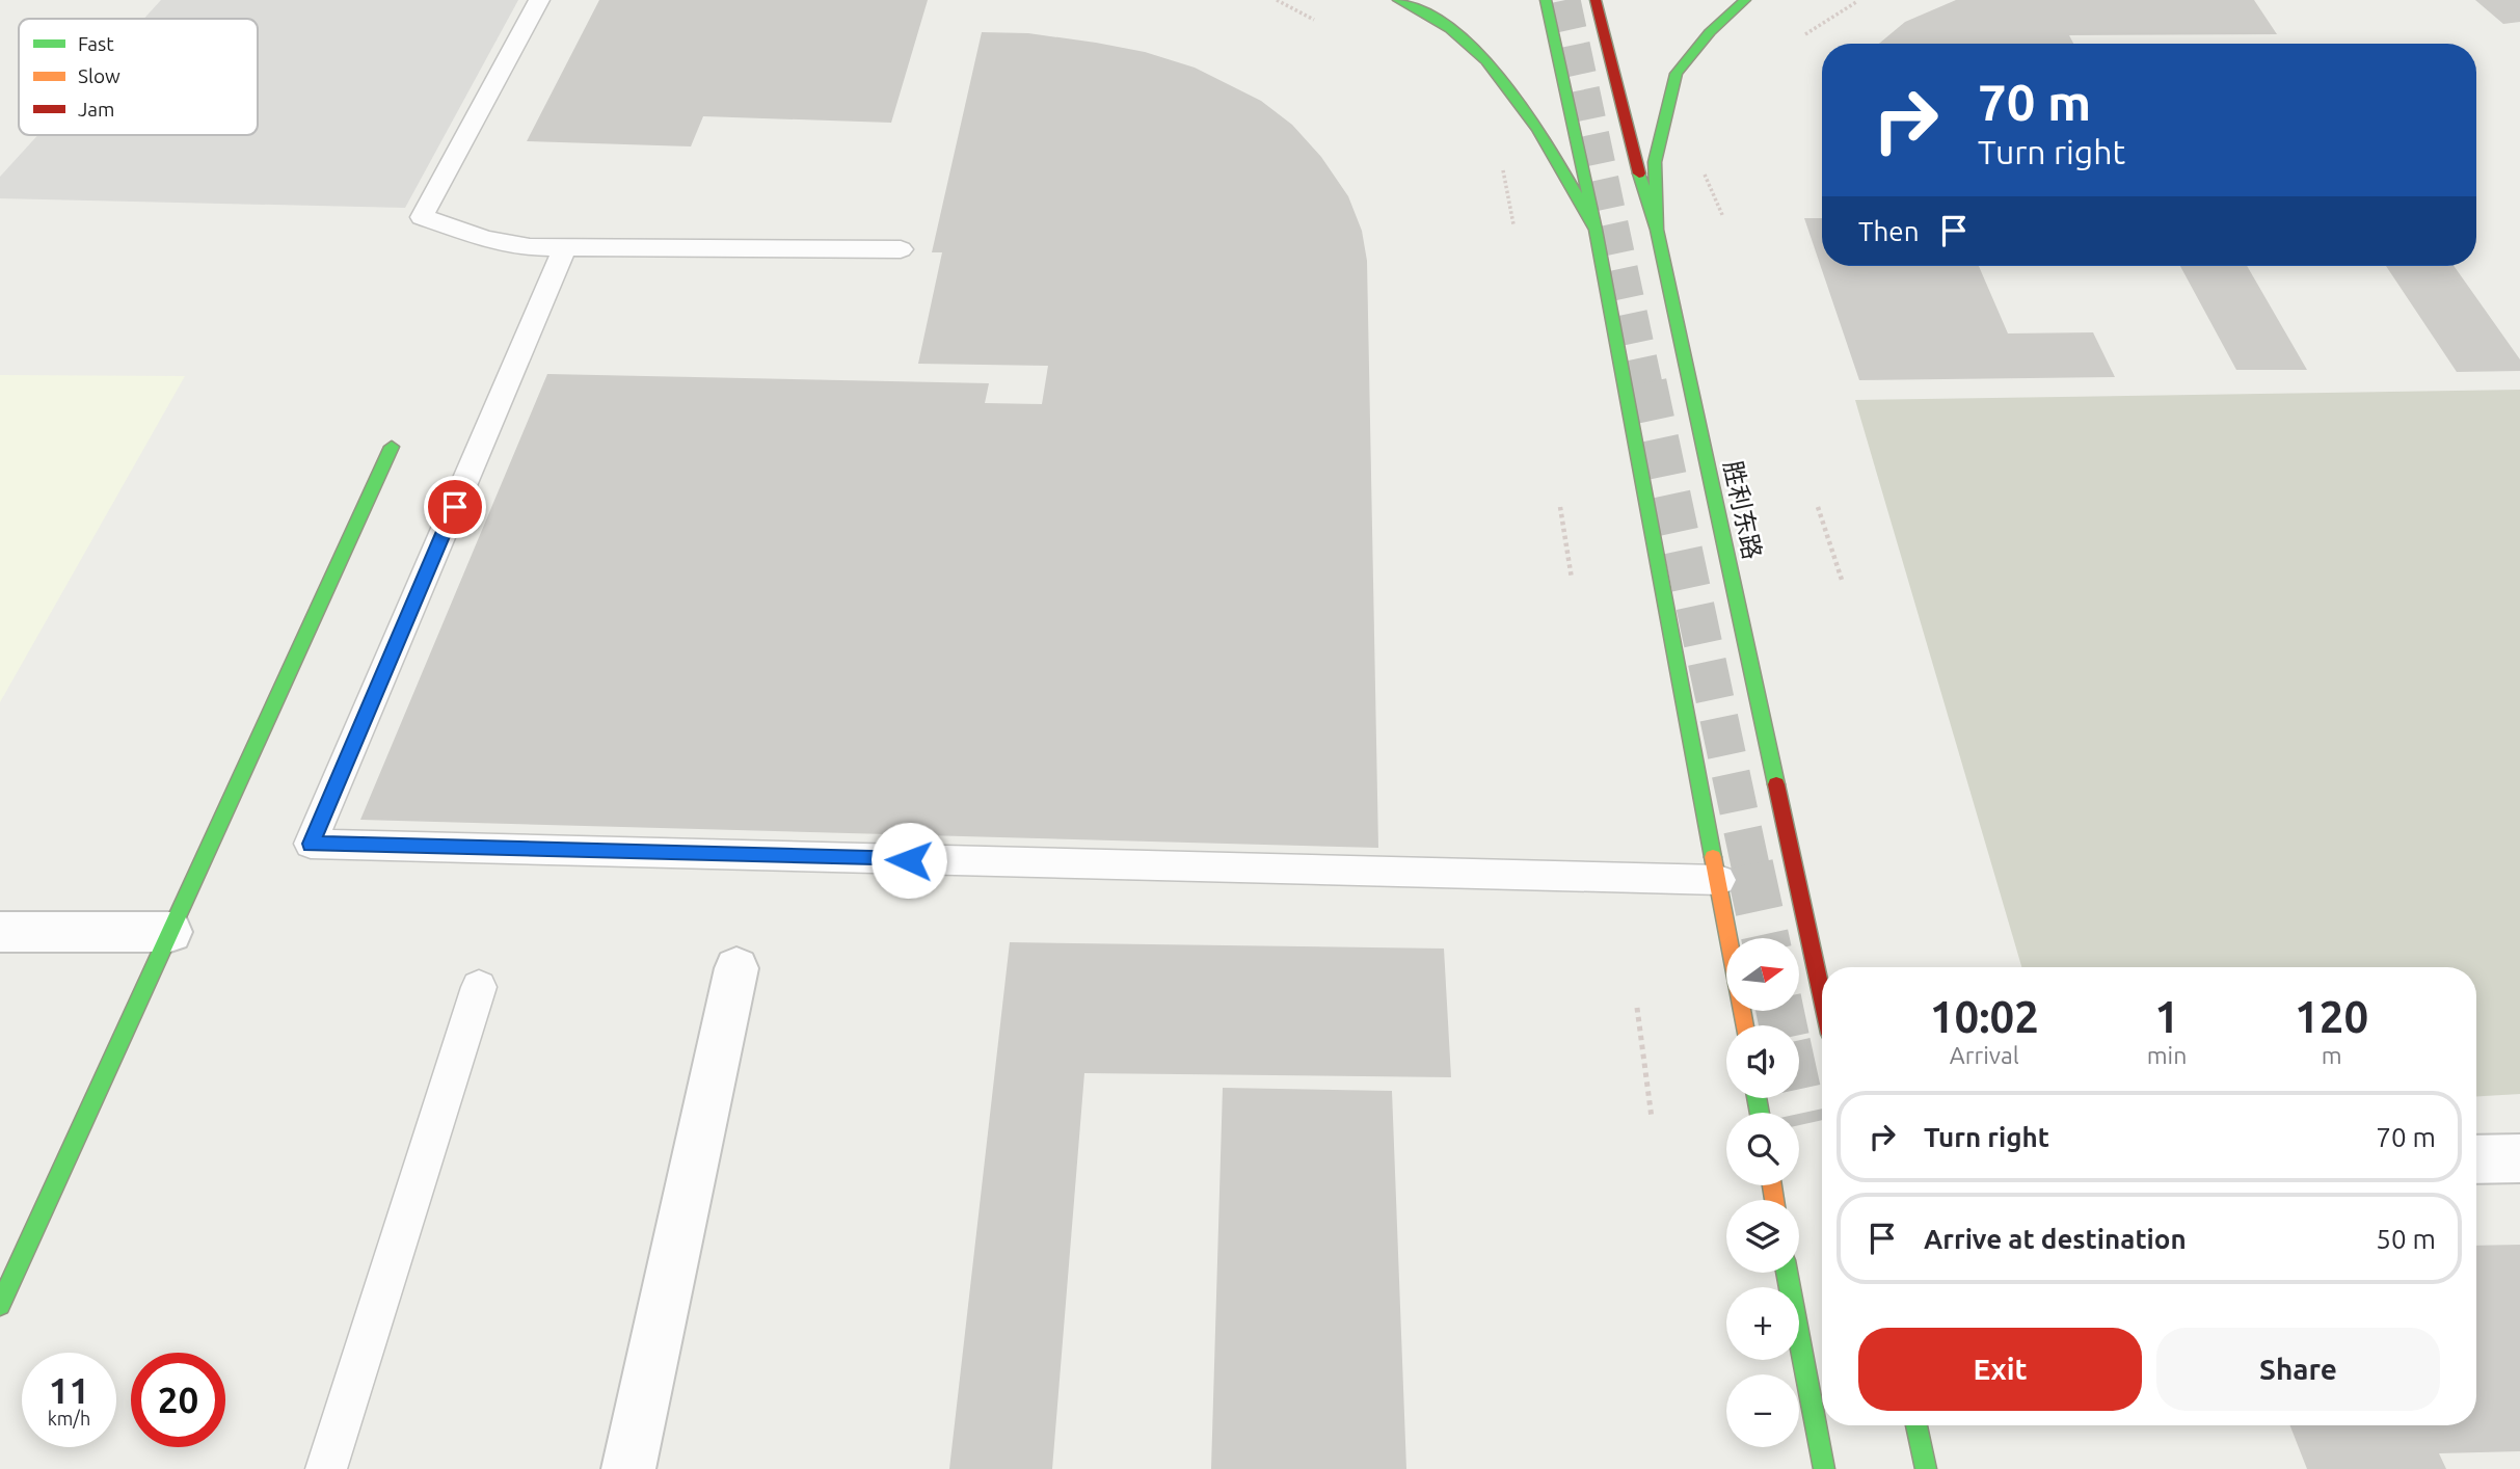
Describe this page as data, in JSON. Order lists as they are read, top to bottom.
{
  "streets": {
    "main road": ["胜利东路"]
  },
  "legend": ["Fast", "Slow", "Jam"],
  "north": "right",
  "page": {
    "turn": ["70 m", "Turn right"],
    "then": "Then",
    "map_buttons": ["+", "−"],
    "eta": [
      "10:02",
      "Arrival",
      "1",
      "min",
      "120",
      "m"
    ],
    "list": [
      {
        "name": "Turn right",
        "value": "70 m"
      },
      {
        "name": "Arrive at destination",
        "value": "50 m"
      }
    ],
    "buttons": ["Exit", "Share"],
    "speed": "11 km/h",
    "limit": "20"
  }
}
